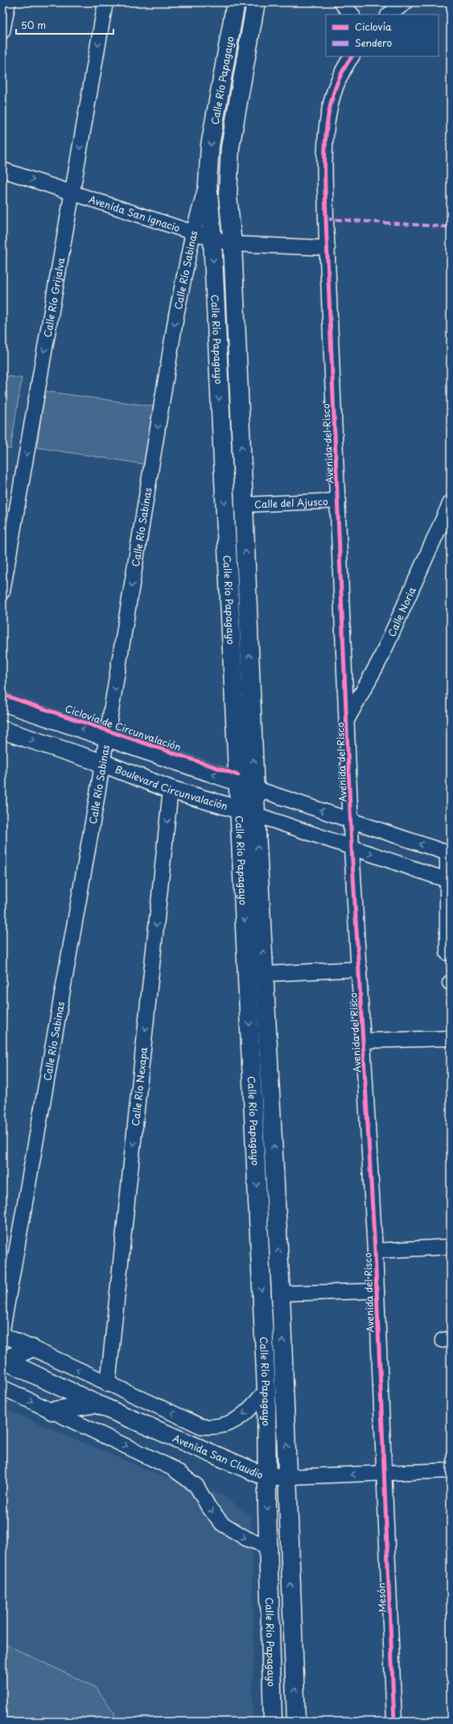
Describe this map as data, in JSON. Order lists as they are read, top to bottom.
{
  "streets": {
    "main road": ["Calle Río Papagayo", "Boulevard Circunvalación", "Avenida San Claudio"],
    "street": [
      "Avenida San Ignacio",
      "Calle Río Sabinas",
      "Calle Río Grijalva",
      "Avenida del Risco",
      "Calle del Ajusco",
      "Calle Noria",
      "Calle Río Nexapa",
      "Mesón"
    ],
    "cycle path": ["Ciclovía de Circunvalación"]
  },
  "crossings": [
    ["Calle Río Papagayo", "Avenida San Ignacio"],
    ["Calle Río Papagayo", "Calle Río Sabinas"],
    ["Calle Río Papagayo", "Calle del Ajusco"],
    ["Calle Río Papagayo", "Boulevard Circunvalación"],
    ["Calle Río Papagayo", "Avenida San Claudio"],
    ["Avenida San Ignacio", "Calle Río Sabinas"],
    ["Avenida San Ignacio", "Calle Río Grijalva"],
    ["Avenida San Ignacio", "Avenida del Risco"],
    ["Calle Río Sabinas", "Boulevard Circunvalación"],
    ["Avenida del Risco", "Calle del Ajusco"],
    ["Avenida del Risco", "Calle Noria"],
    ["Avenida del Risco", "Boulevard Circunvalación"],
    ["Avenida del Risco", "Avenida San Claudio"],
    ["Avenida del Risco", "Mesón"],
    ["Boulevard Circunvalación", "Calle Río Nexapa"],
    ["Avenida San Claudio", "Mesón"]
  ],
  "one_way": ["Calle Río Sabinas", "Calle Río Grijalva", "Calle Río Nexapa"],
  "legend": ["Ciclovía", "Sendero"],
  "scale_bar": "50 m"
}
